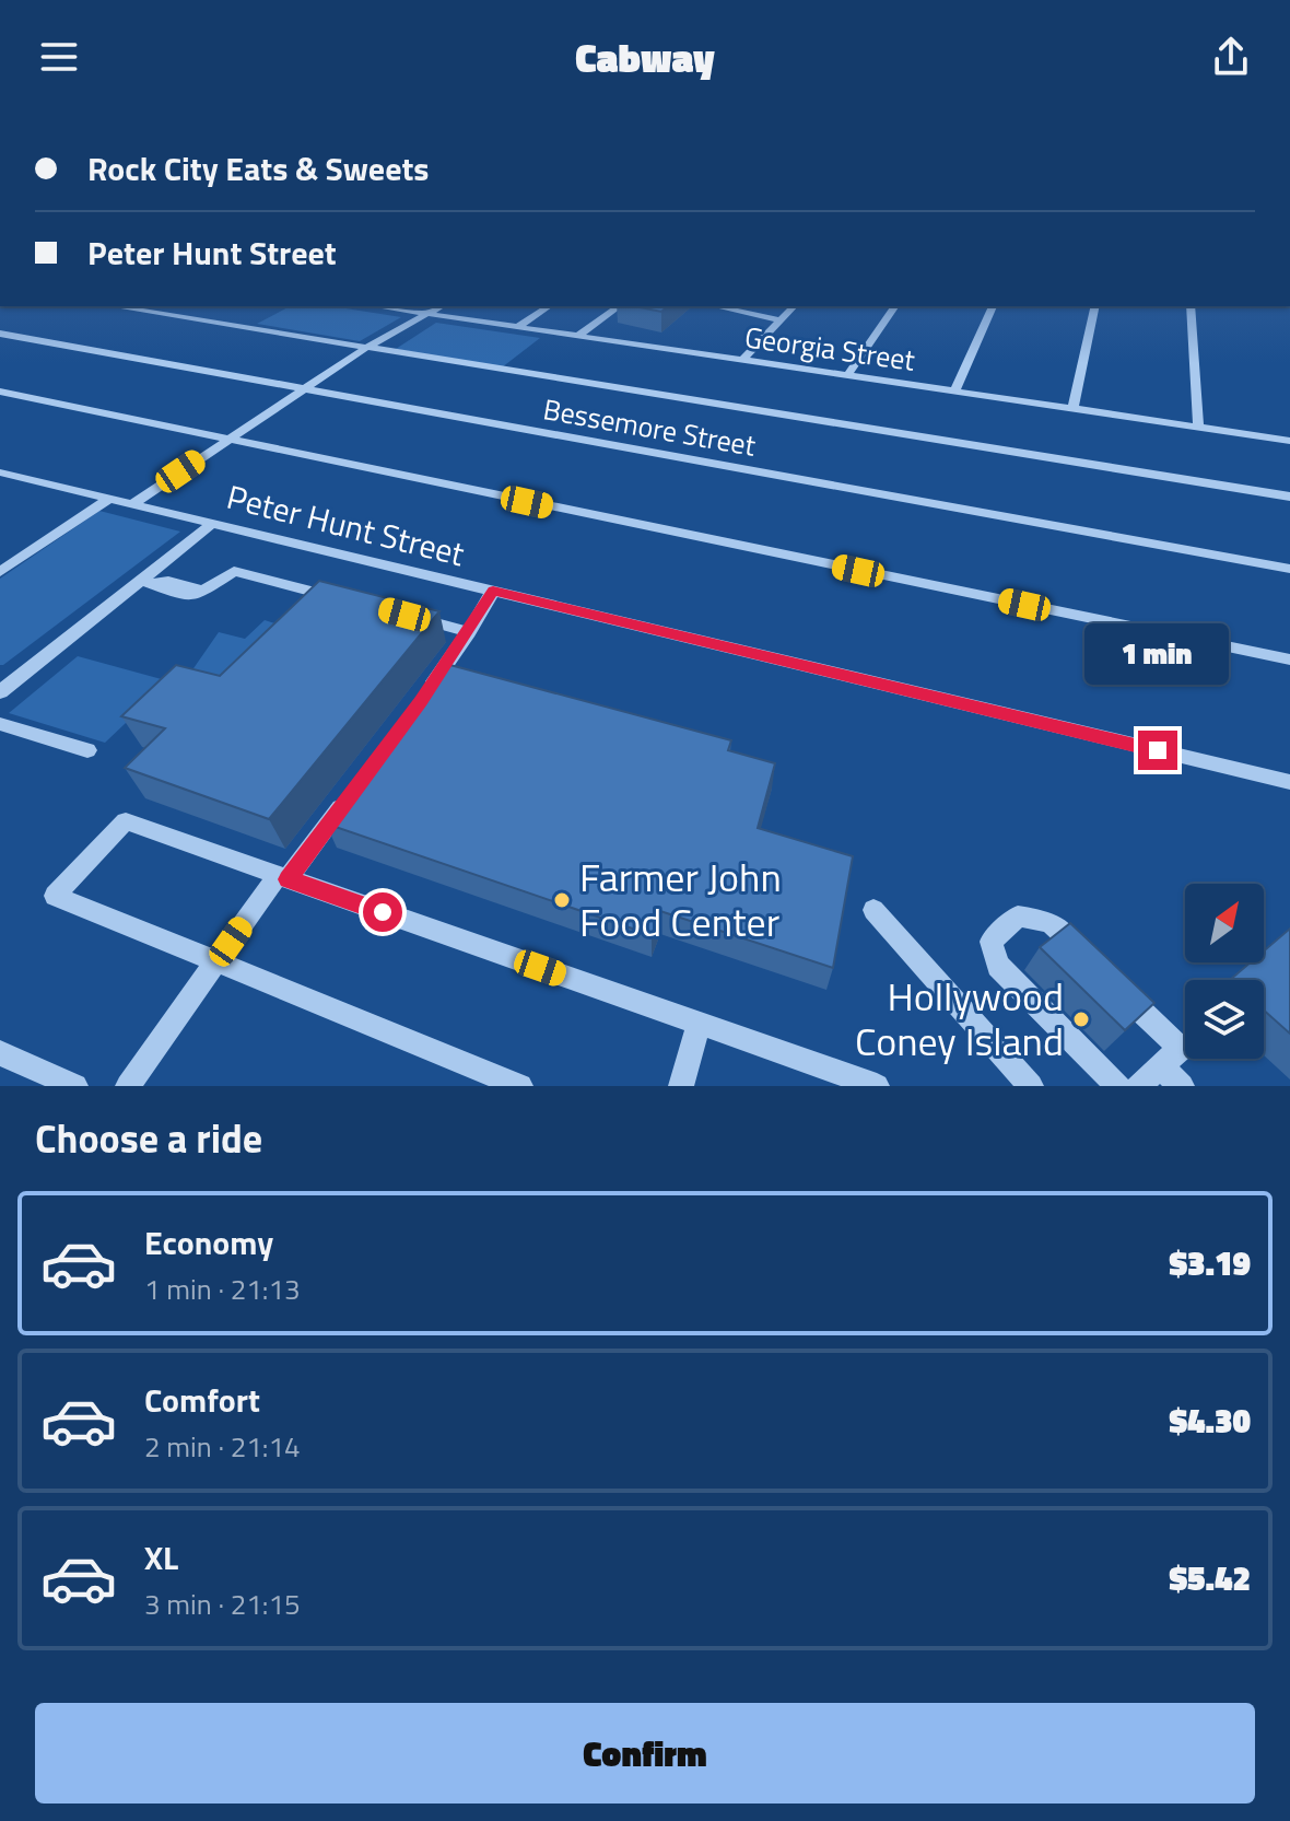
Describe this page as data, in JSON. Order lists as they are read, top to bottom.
{
  "streets": {
    "street": ["Georgia Street", "Bessemore Street", "Peter Hunt Street"]
  },
  "places": ["Farmer John Food Center", "Hollywood Coney Island"],
  "north": "top right",
  "page": {
    "header": "Cabway",
    "banner": ["Rock City Eats & Sweets", "Peter Hunt Street"],
    "bubble": "1 min",
    "heading": "Choose a ride",
    "list": [
      {
        "name": "Economy",
        "note": "1 min · 21:13",
        "value": "$3.19"
      },
      {
        "name": "Comfort",
        "note": "2 min · 21:14",
        "value": "$4.30"
      },
      {
        "name": "XL",
        "note": "3 min · 21:15",
        "value": "$5.42"
      }
    ],
    "buttons": "Confirm"
  }
}
